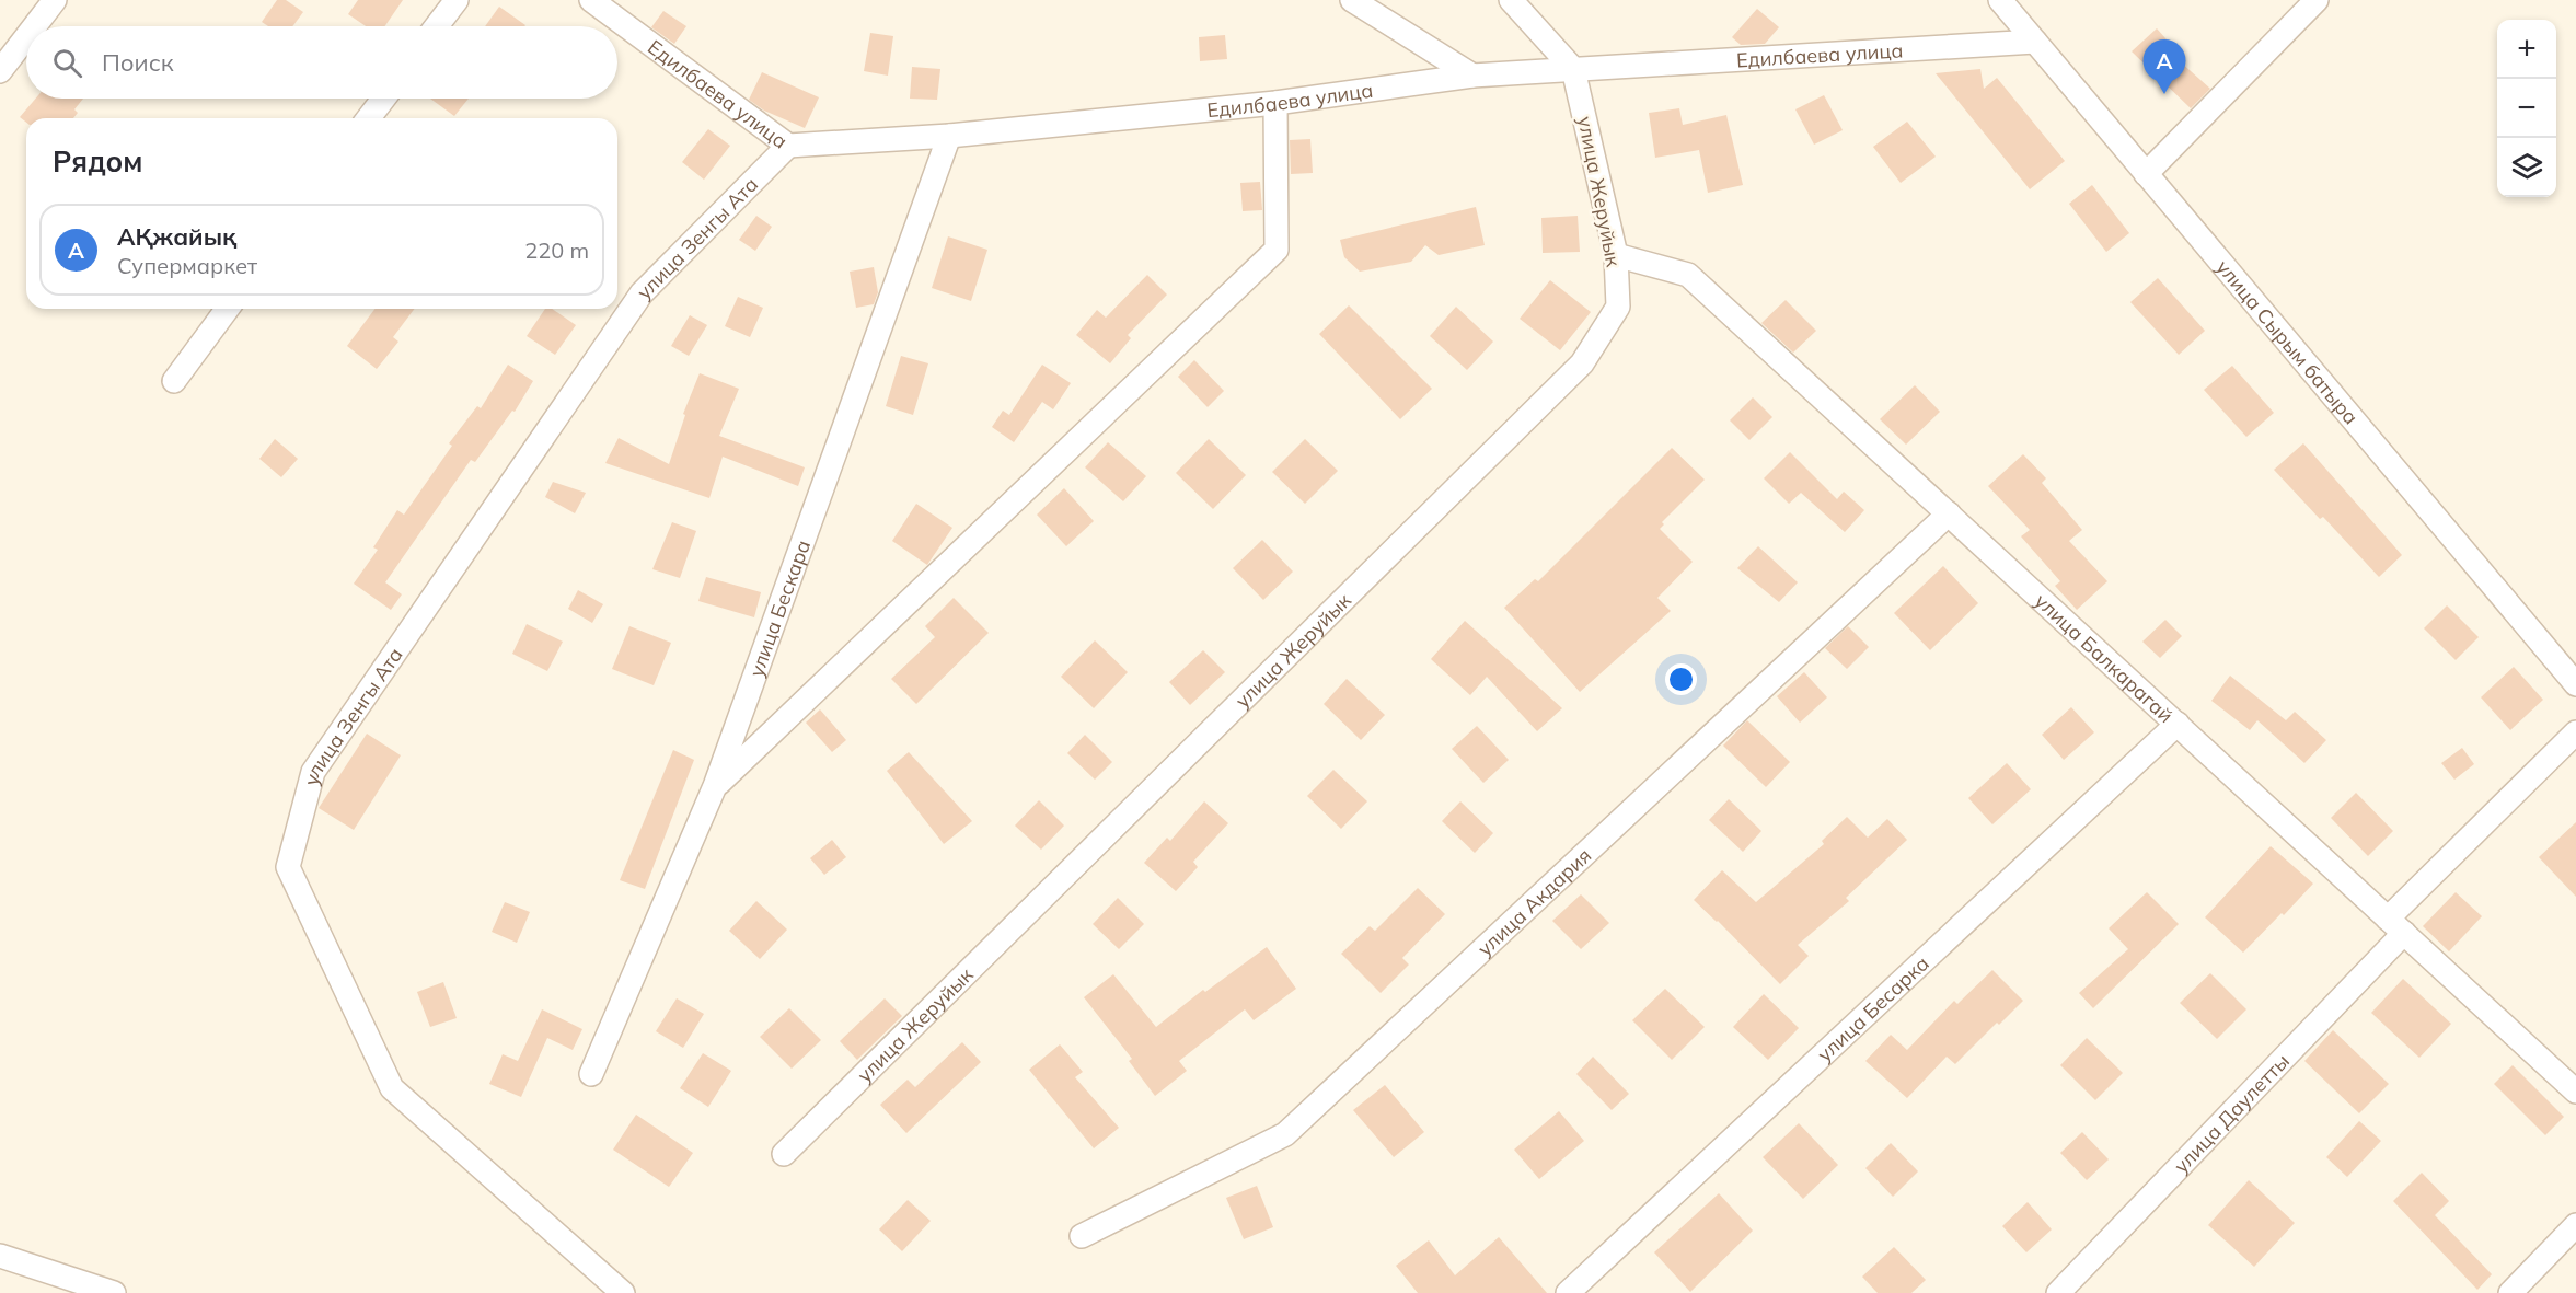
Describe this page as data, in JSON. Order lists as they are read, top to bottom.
{
  "streets": {
    "street": [
      "Едилбаева улица",
      "улица Жеруйык",
      "улица Зенгы Ата",
      "улица Сырым батыра",
      "улица Бескара",
      "улица Балкарагай",
      "улица Акдария",
      "улица Бесарка",
      "улица Даулетты"
    ]
  },
  "crossings": [
    ["Едилбаева улица", "улица Жеруйык"],
    ["Едилбаева улица", "улица Зенгы Ата"],
    ["Едилбаева улица", "улица Сырым батыра"],
    ["Едилбаева улица", "улица Бескара"],
    ["улица Жеруйык", "улица Балкарагай"],
    ["улица Балкарагай", "улица Акдария"],
    ["улица Балкарагай", "улица Бесарка"],
    ["улица Балкарагай", "улица Даулетты"]
  ],
  "page": {
    "map_buttons": ["+", "−"],
    "search": "Поиск",
    "pins": "A",
    "heading": "Рядом",
    "list": [
      {
        "mark": "A",
        "name": "АҚжайық",
        "note": "Супермаркет",
        "value": "220 m"
      }
    ]
  }
}
